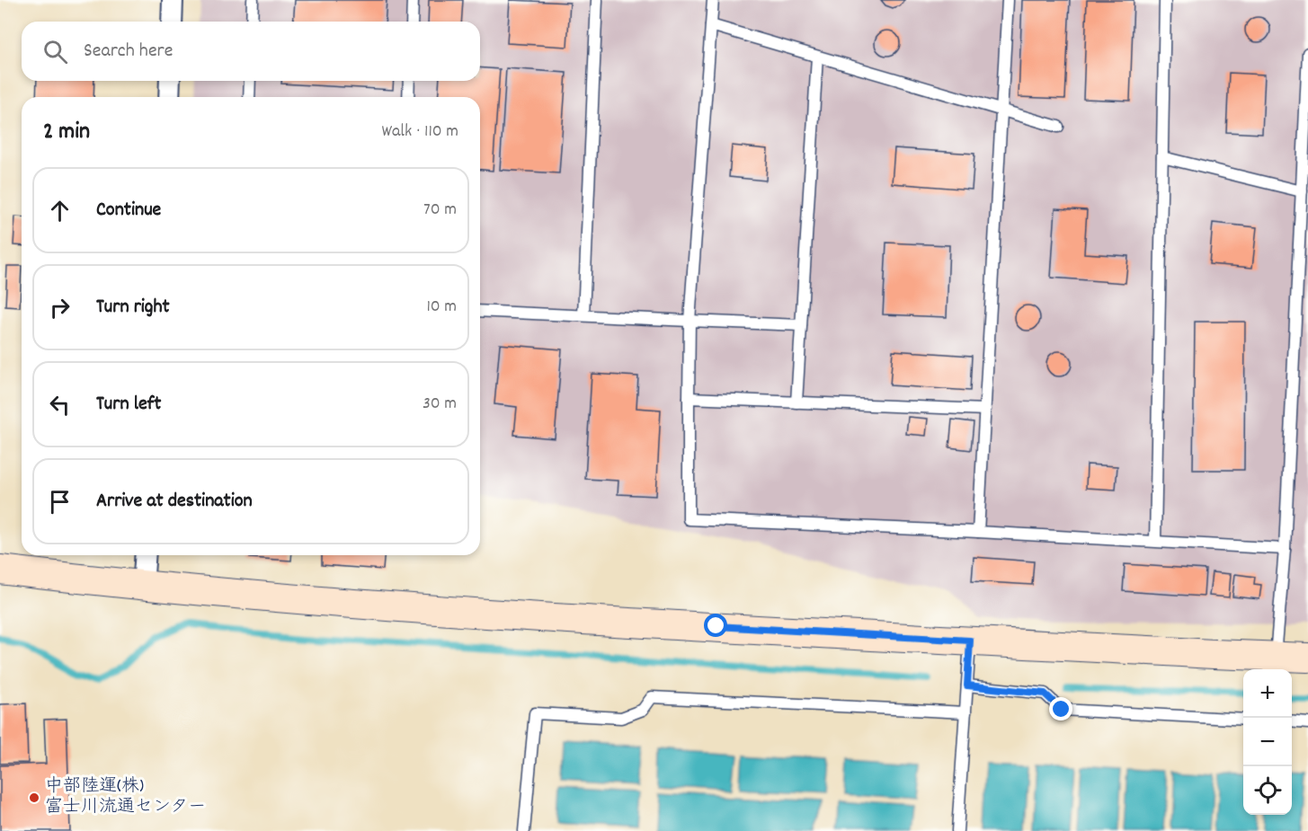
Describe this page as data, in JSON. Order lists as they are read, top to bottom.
{
  "places": ["中部陸運(株) 富士川流通センター"],
  "page": {
    "search": "Search here",
    "heading": ["2 min", "Walk · 110 m"],
    "list": [
      ["Continue", "70 m"],
      ["Turn right", "10 m"],
      ["Turn left", "30 m"],
      "Arrive at destination"
    ],
    "map_buttons": ["+", "−"]
  }
}
